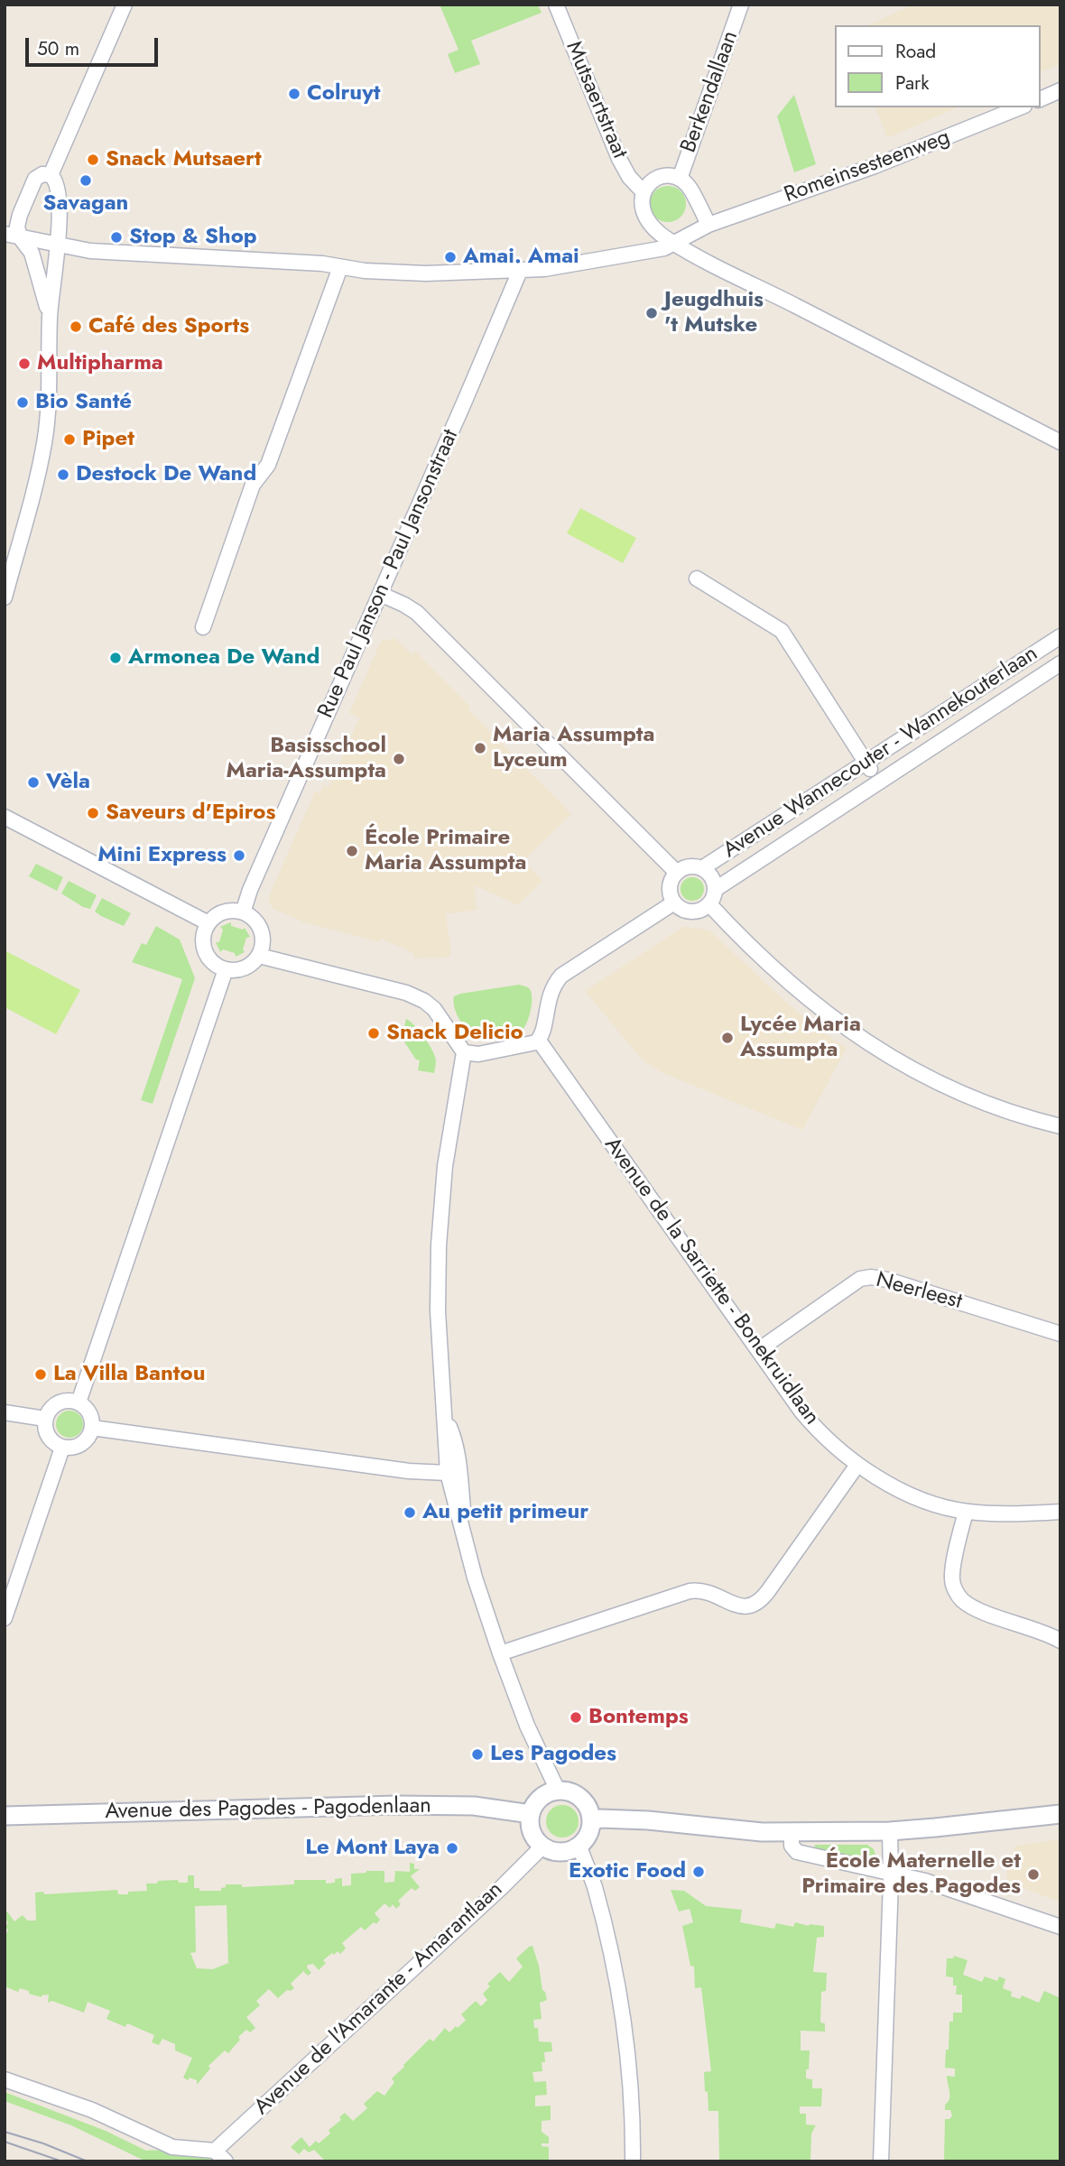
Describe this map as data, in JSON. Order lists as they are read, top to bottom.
{
  "streets": {
    "street": [
      "Berkendallaan",
      "Mutsaertstraat",
      "Romeinsesteenweg",
      "Rue Paul Janson - Paul Jansonstraat",
      "Avenue Wannecouter - Wannekouterlaan",
      "Avenue de la Sarriette - Bonekruidlaan",
      "Neerleest",
      "Avenue des Pagodes - Pagodenlaan",
      "Avenue de l'Amarante - Amarantlaan"
    ]
  },
  "crossings": [
    ["Berkendallaan", "Mutsaertstraat"],
    ["Berkendallaan", "Romeinsesteenweg"],
    ["Mutsaertstraat", "Romeinsesteenweg"],
    ["Romeinsesteenweg", "Rue Paul Janson - Paul Jansonstraat"],
    ["Avenue de la Sarriette - Bonekruidlaan", "Neerleest"],
    ["Avenue des Pagodes - Pagodenlaan", "Avenue de l'Amarante - Amarantlaan"]
  ],
  "places": [
    "Colruyt",
    "Snack Mutsaert",
    "Savagan",
    "Stop & Shop",
    "Amai. Amai",
    "Jeugdhuis 't Mutske",
    "Café des Sports",
    "Multipharma",
    "Bio Santé",
    "Pipet",
    "Destock De Wand",
    "Armonea De Wand",
    "Maria Assumpta Lyceum",
    "Basisschool Maria-Assumpta",
    "Vèla",
    "Saveurs d'Epiros",
    "École Primaire Maria Assumpta",
    "Mini Express",
    "Snack Delicio",
    "Lycée Maria Assumpta",
    "La Villa Bantou",
    "Au petit primeur",
    "Bontemps",
    "Les Pagodes",
    "Le Mont Laya",
    "Exotic Food",
    "École Maternelle et Primaire des Pagodes"
  ],
  "legend": ["Road", "Park"],
  "scale_bar": "50 m"
}
